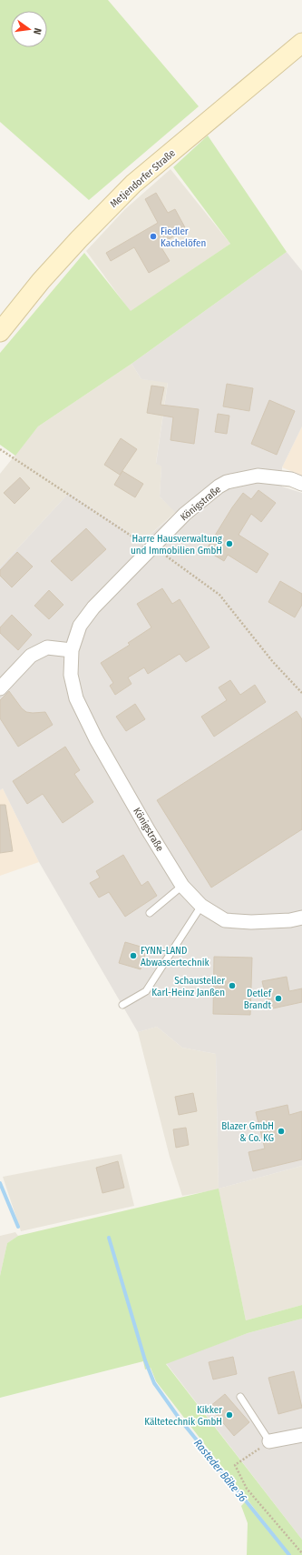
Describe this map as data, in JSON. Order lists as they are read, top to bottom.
{
  "streets": {
    "street": ["Metjendorfer Straße", "Königstraße"]
  },
  "water": ["Rasteder Bäke 36"],
  "places": [
    "Fiedler Kachelöfen",
    "Harre Hausverwaltung und Immobilien GmbH",
    "FYNN-LAND Abwassertechnik",
    "Schausteller Karl-Heinz Janßen",
    "Detlef Brandt",
    "Blazer GmbH & Co. KG",
    "Kikker Kältetechnik GmbH"
  ],
  "north": "right"
}
